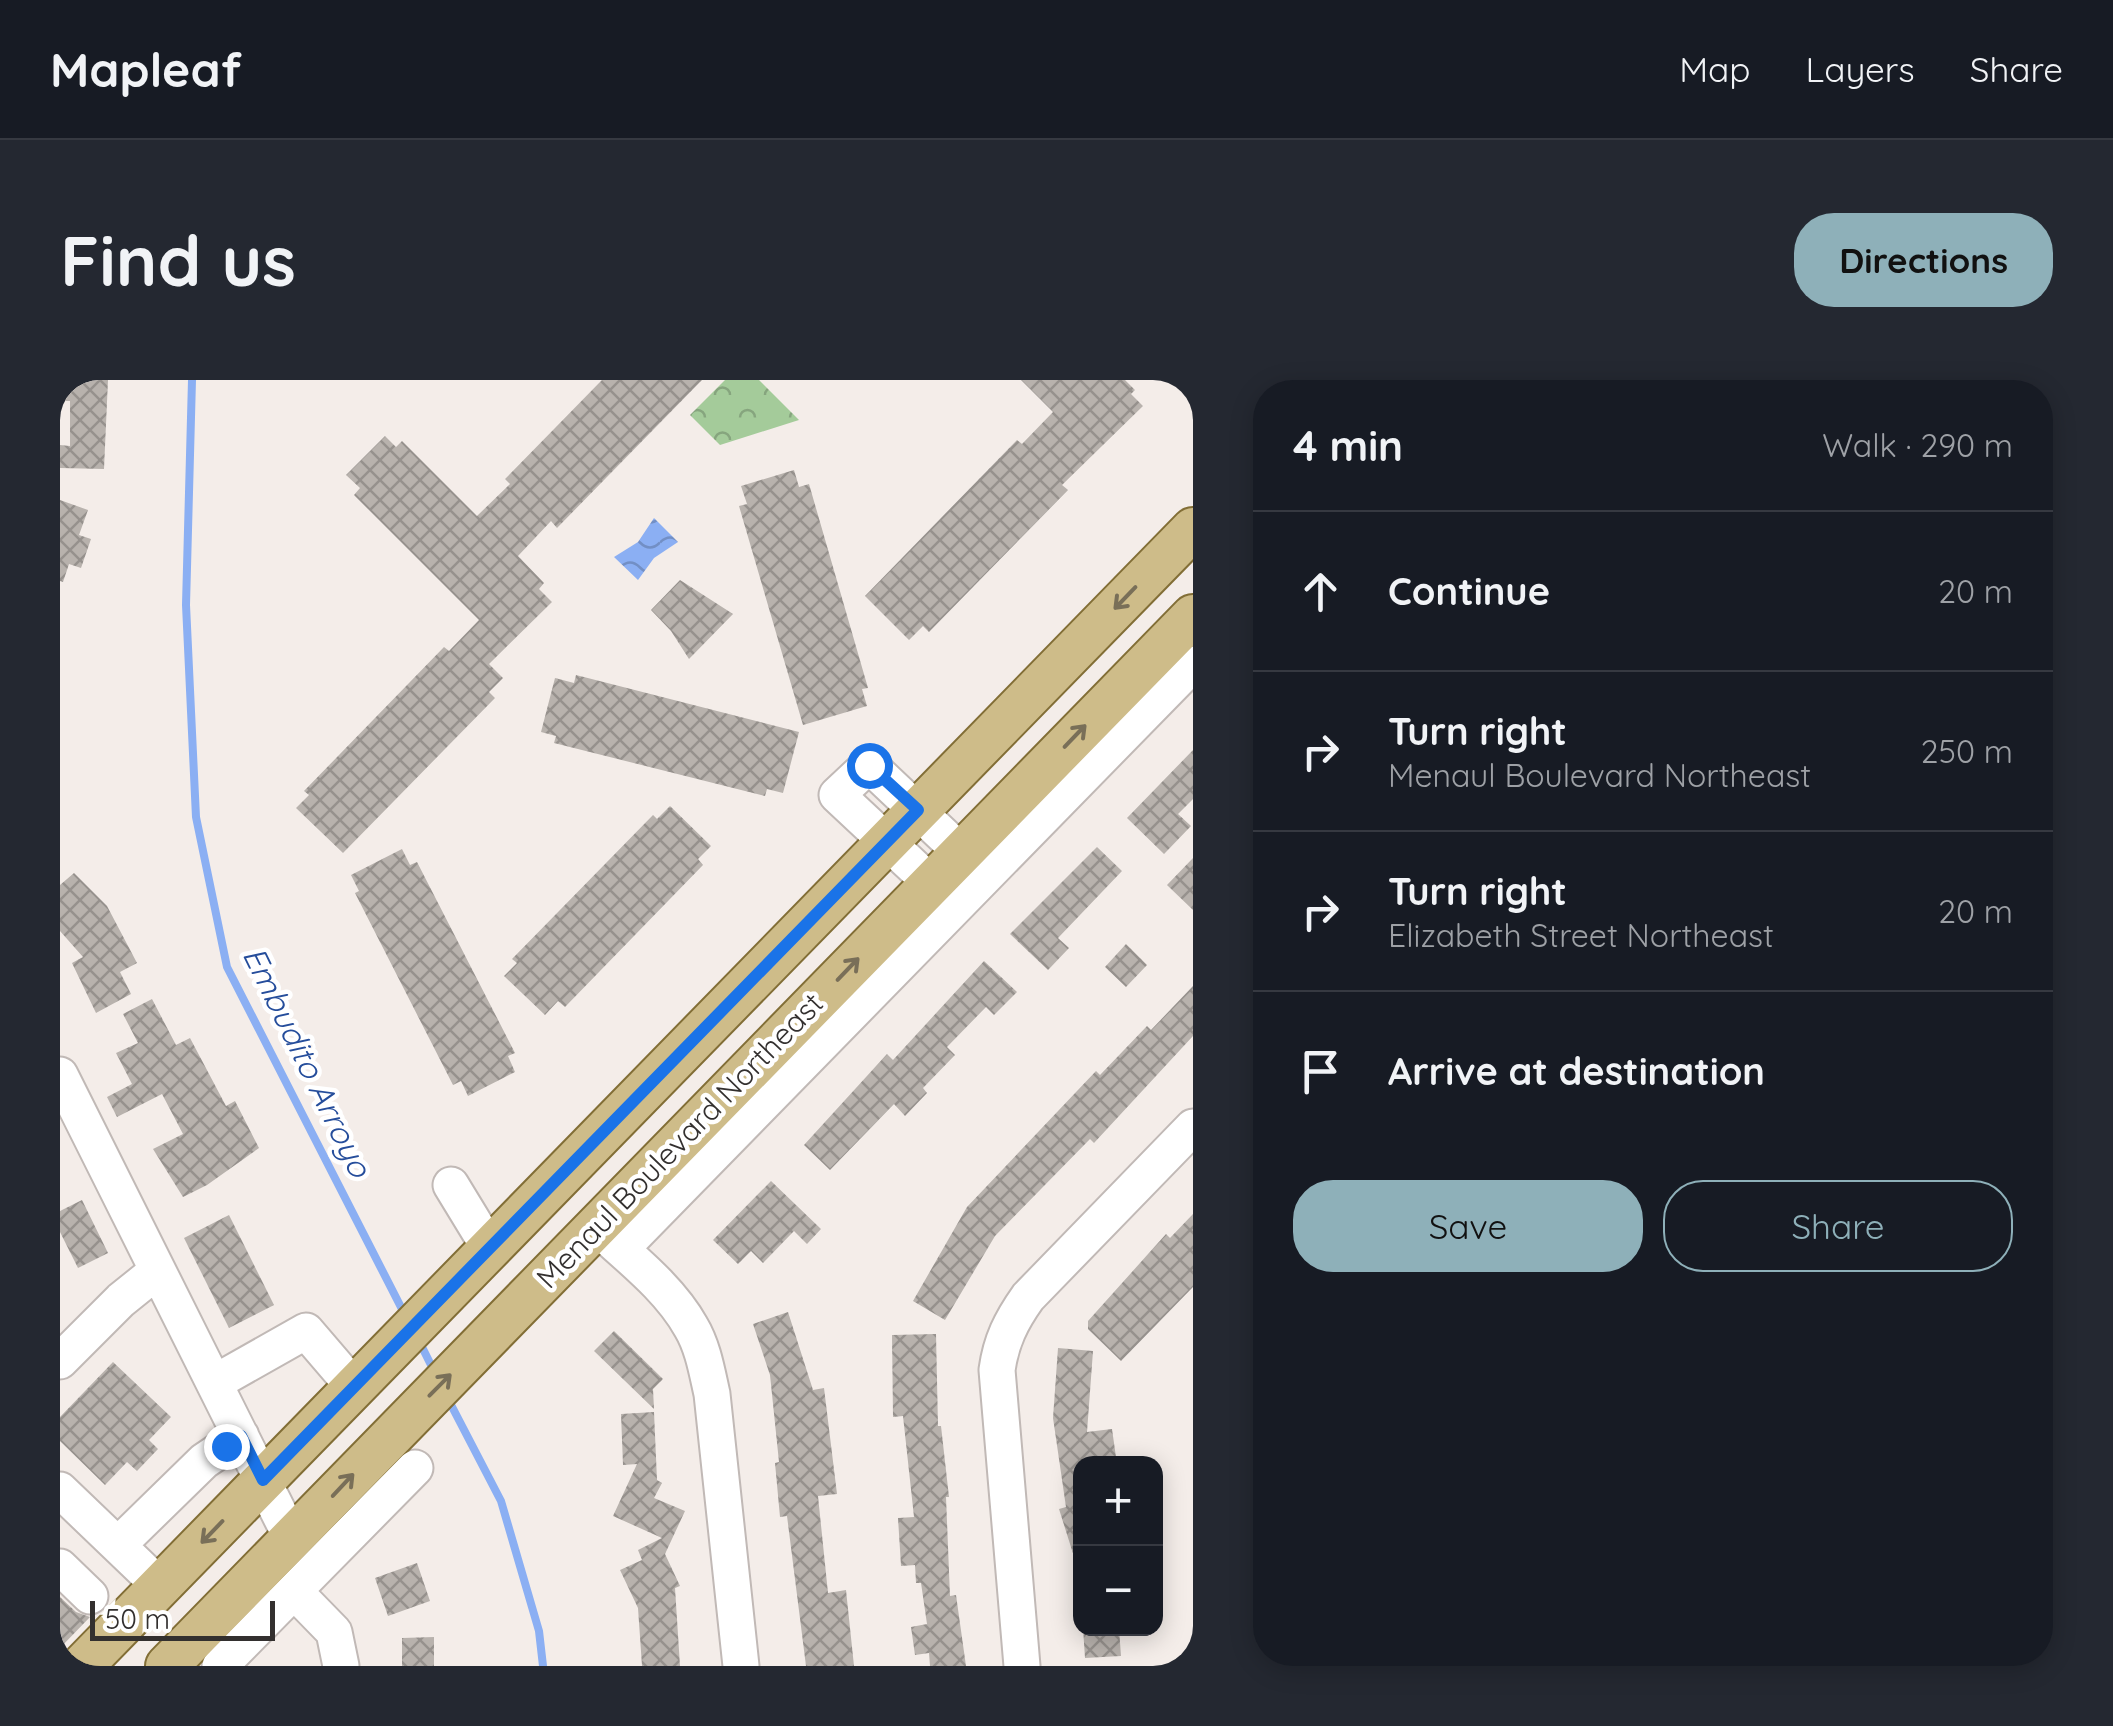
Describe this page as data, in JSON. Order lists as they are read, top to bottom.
{
  "streets": {
    "main road": ["Menaul Boulevard Northeast"]
  },
  "water": ["Embudito Arroyo"],
  "scale_bar": "50 m",
  "page": {
    "header": "Mapleaf",
    "nav": ["Map", "Layers", "Share"],
    "buttons": [
      "Directions",
      ["Save", "Share"]
    ],
    "title": "Find us",
    "heading": ["4 min", "Walk · 290 m"],
    "list": [
      ["Continue", "20 m"],
      ["Turn right", "Menaul Boulevard Northeast", "250 m"],
      ["Turn right", "Elizabeth Street Northeast", "20 m"],
      "Arrive at destination"
    ],
    "map_buttons": ["+", "−"],
    "scale": "50 m"
  }
}
